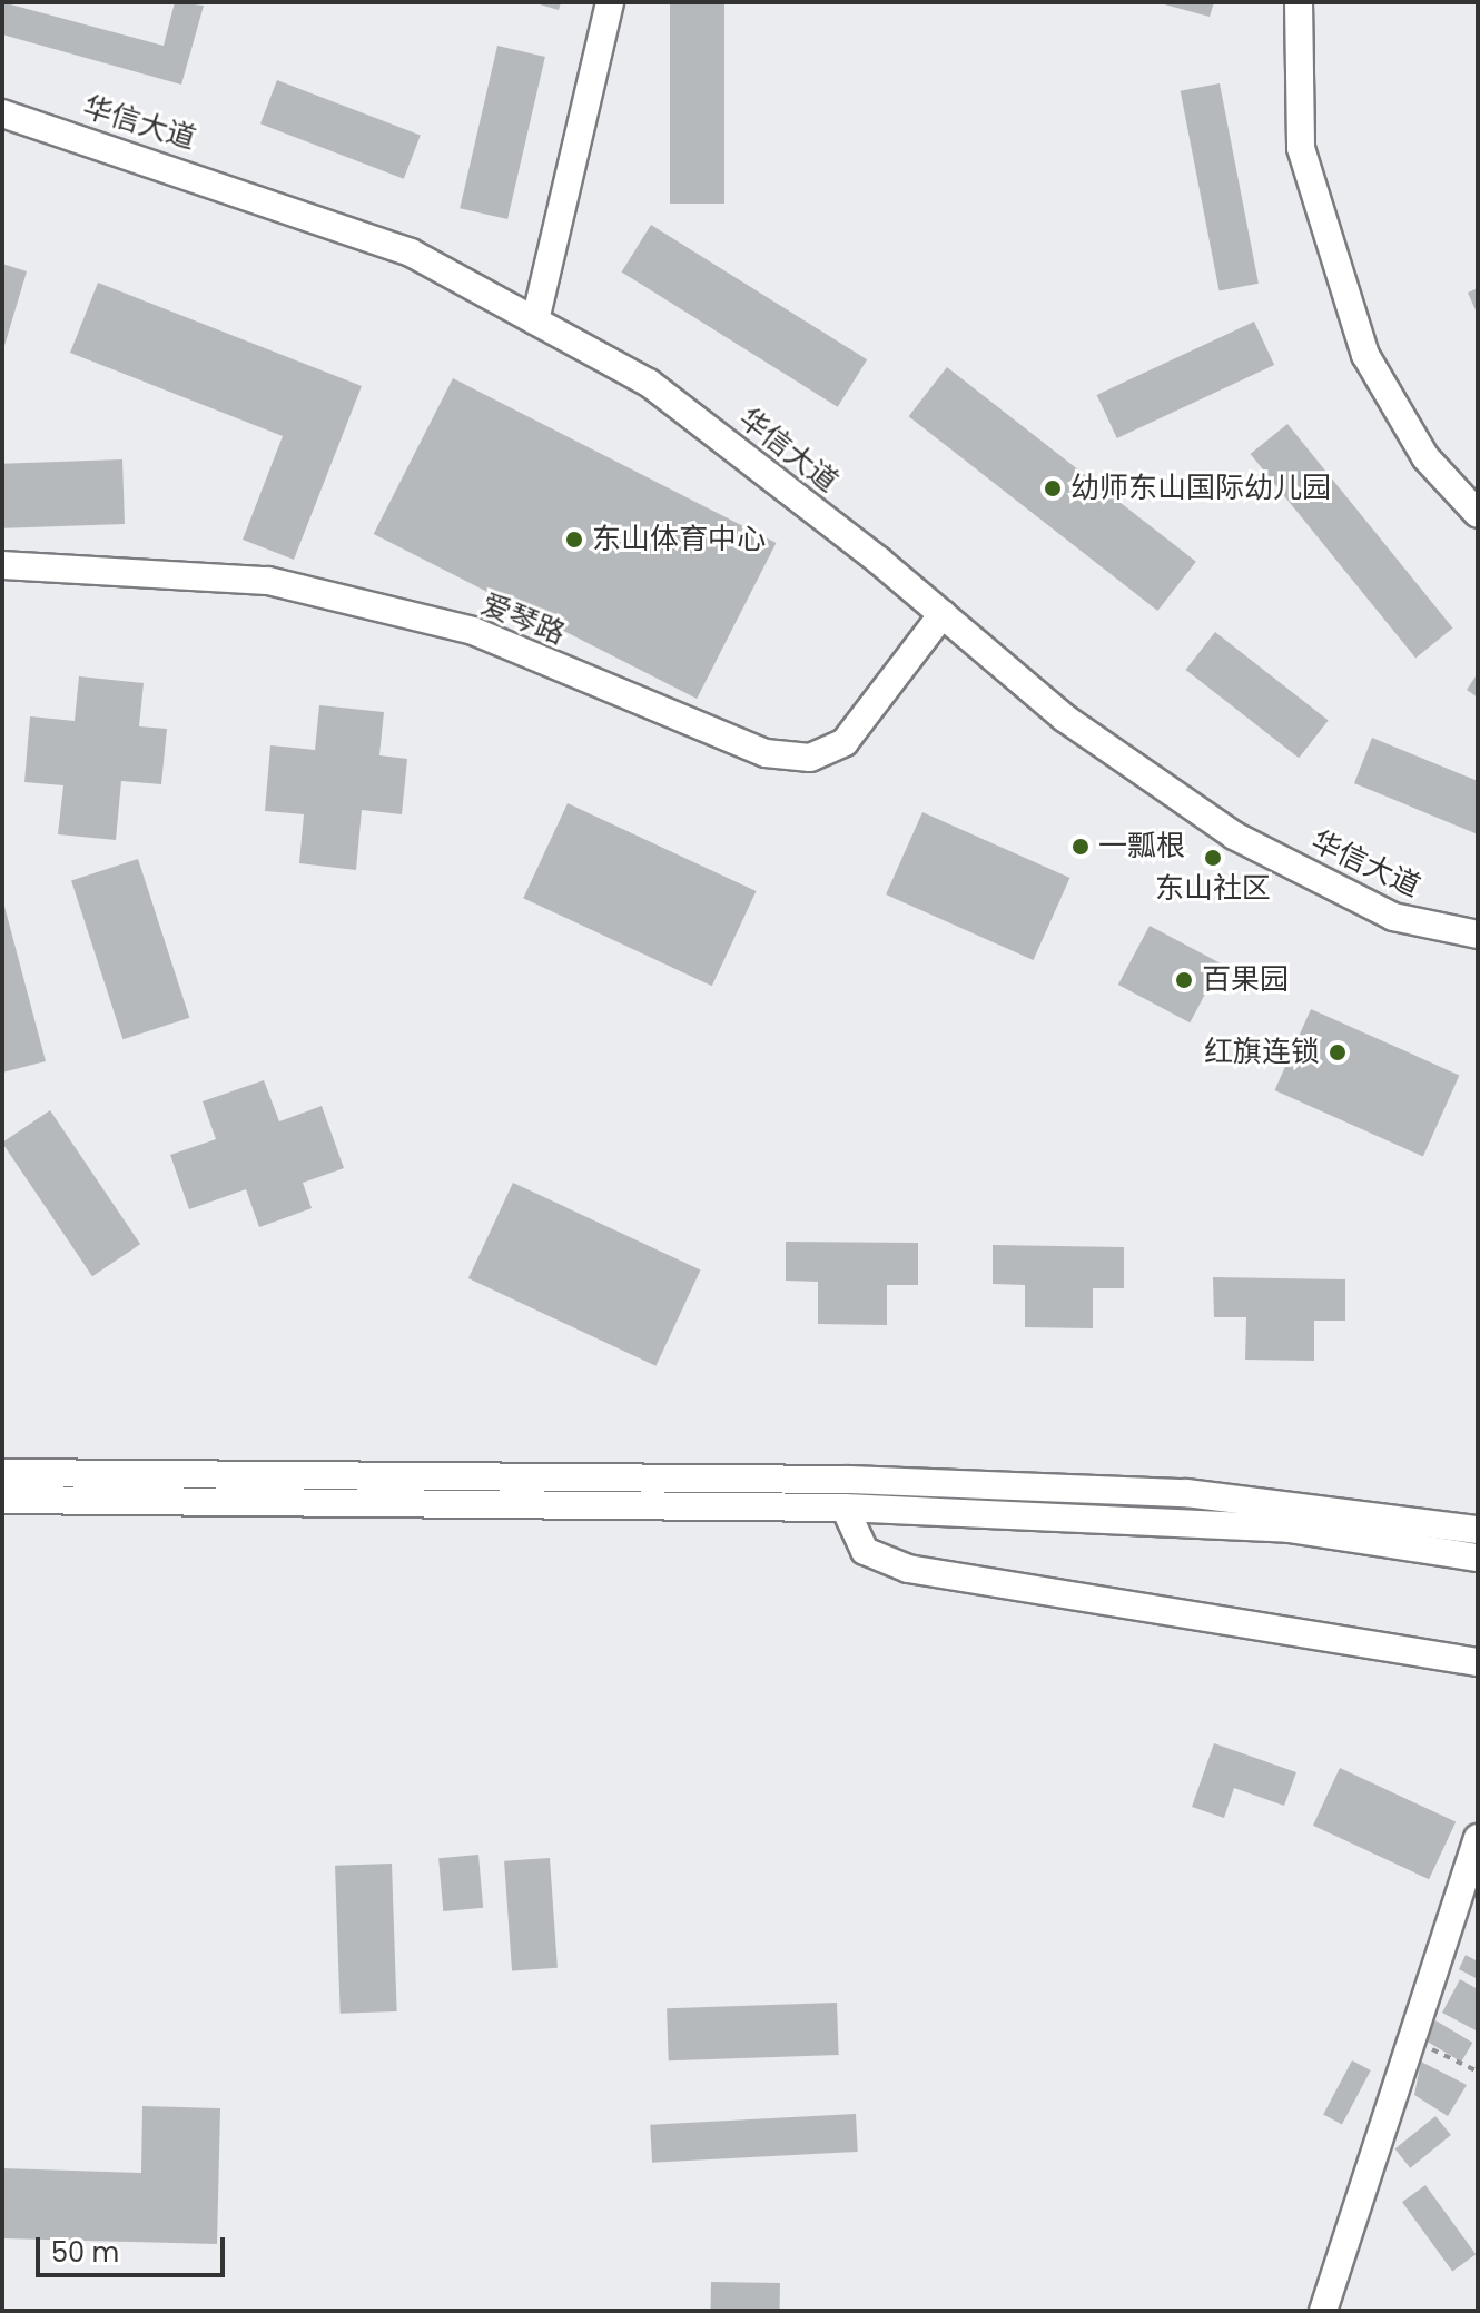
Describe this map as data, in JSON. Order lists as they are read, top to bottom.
{
  "streets": {
    "street": ["华信大道", "爱琴路"]
  },
  "crossings": [
    ["华信大道", "爱琴路"]
  ],
  "places": [
    "幼师东山国际幼儿园",
    "东山体育中心",
    "一瓢根",
    "东山社区",
    "百果园",
    "红旗连锁"
  ],
  "scale_bar": "50 m"
}
